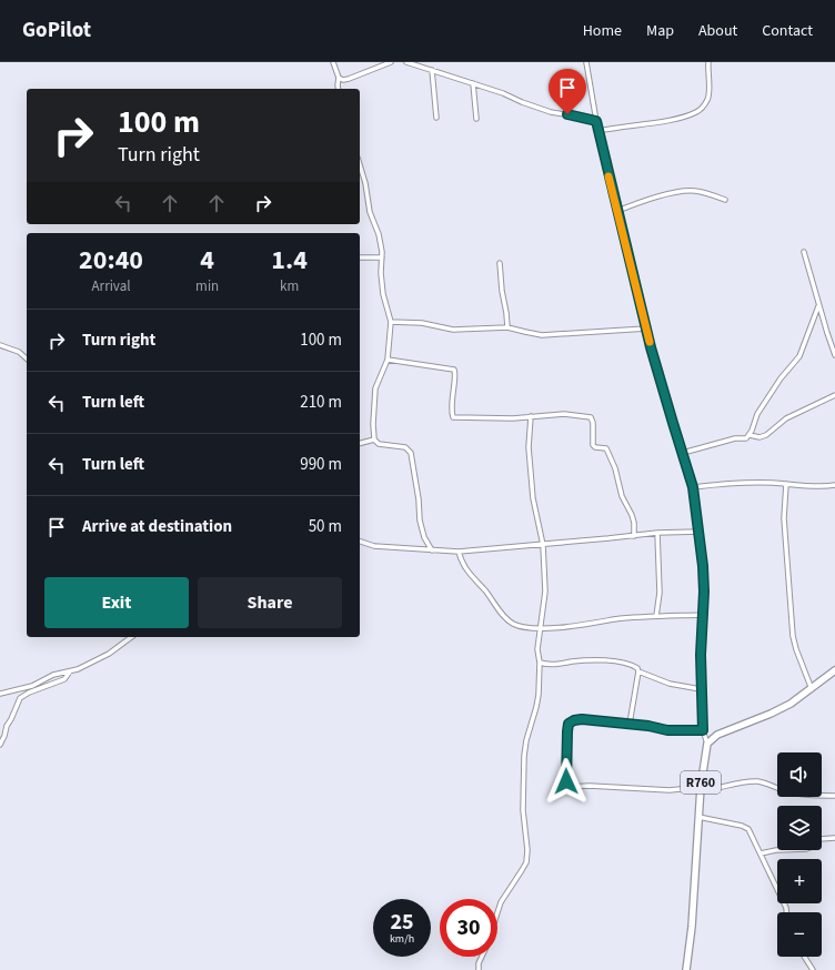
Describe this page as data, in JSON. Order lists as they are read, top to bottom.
{
  "streets": {
    "main road": ["R760"]
  },
  "page": {
    "header": "GoPilot",
    "nav": [
      "Home",
      "Map",
      "About",
      "Contact"
    ],
    "turn": ["100 m", "Turn right"],
    "eta": [
      "20:40",
      "Arrival",
      "4",
      "min",
      "1.4",
      "km"
    ],
    "list": [
      {
        "name": "Turn right",
        "value": "100 m"
      },
      {
        "name": "Turn left",
        "value": "210 m"
      },
      {
        "name": "Turn left",
        "value": "990 m"
      },
      {
        "name": "Arrive at destination",
        "value": "50 m"
      }
    ],
    "buttons": ["Exit", "Share"],
    "map_buttons": ["+", "−"],
    "speed": "25 km/h",
    "limit": "30"
  }
}
